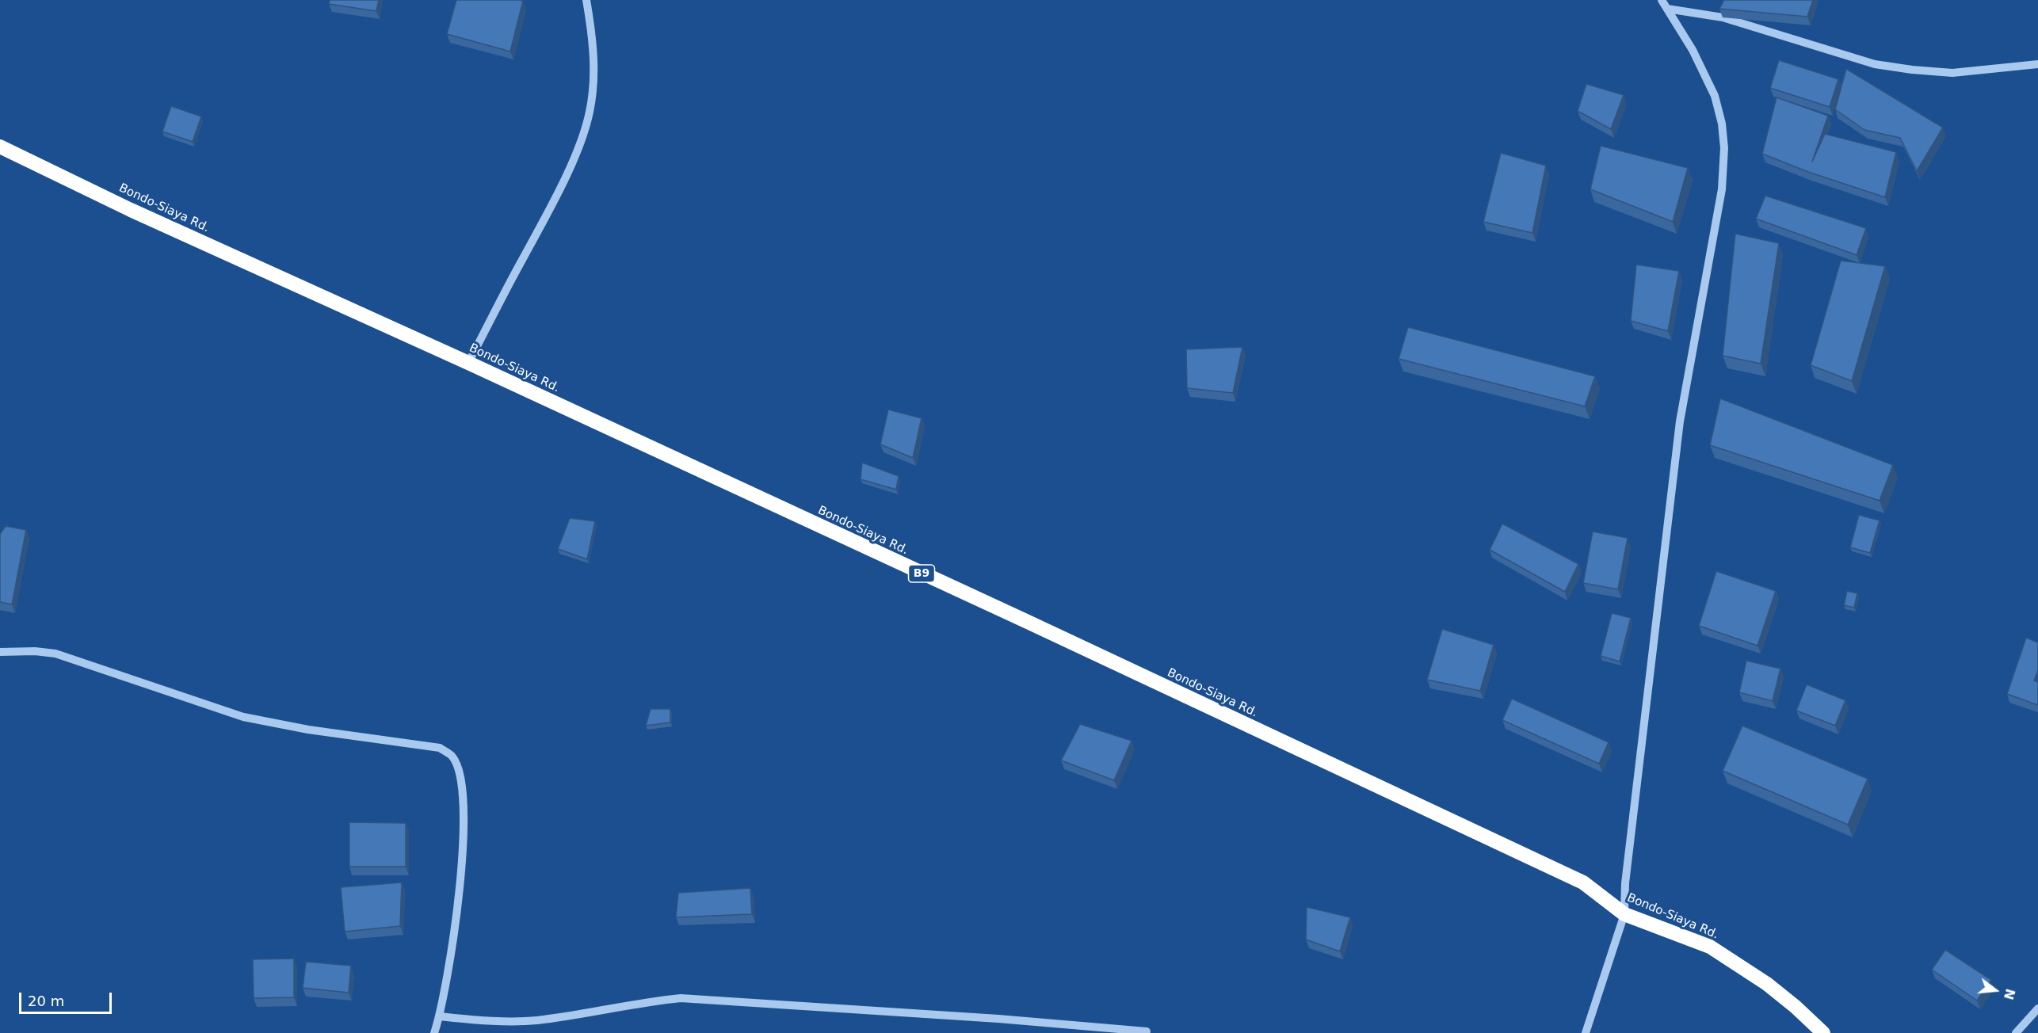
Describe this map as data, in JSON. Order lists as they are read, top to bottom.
{
  "streets": {
    "highway": ["Bondo-Siaya Rd.", "B9"]
  },
  "scale_bar": "20 m",
  "north": "right"
}
